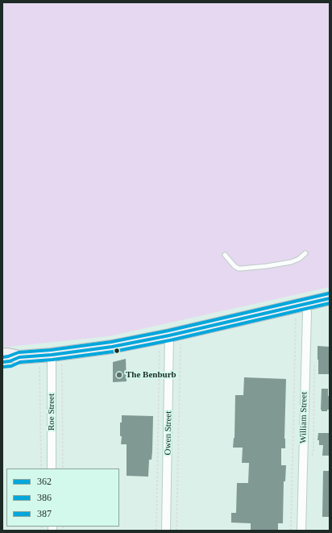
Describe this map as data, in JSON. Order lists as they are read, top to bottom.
{
  "streets": {
    "street": ["Roe Street", "William Street", "Owen Street"]
  },
  "places": ["The Benburb"],
  "lines": ["transit line 387", "transit line 362", "transit line 386"],
  "legend": ["362", "386", "387"]
}
